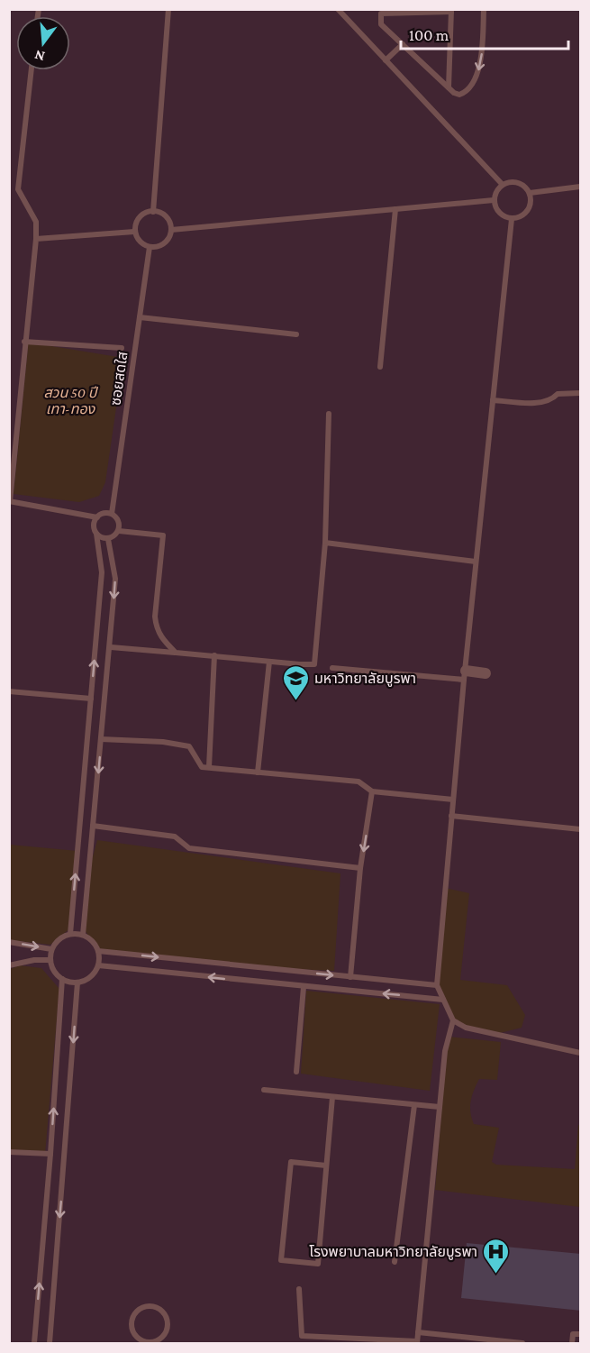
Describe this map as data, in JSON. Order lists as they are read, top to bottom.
{
  "streets": {
    "lane": ["ซอยสดใส"]
  },
  "parks": ["สวน 50 ปี เทา-ทอง"],
  "places": {
    "school or university": ["มหาวิทยาลัยบูรพา"],
    "hospital": ["โรงพยาบาลมหาวิทยาลัยบูรพา"]
  },
  "scale_bar": "100 m",
  "north": "bottom"
}
